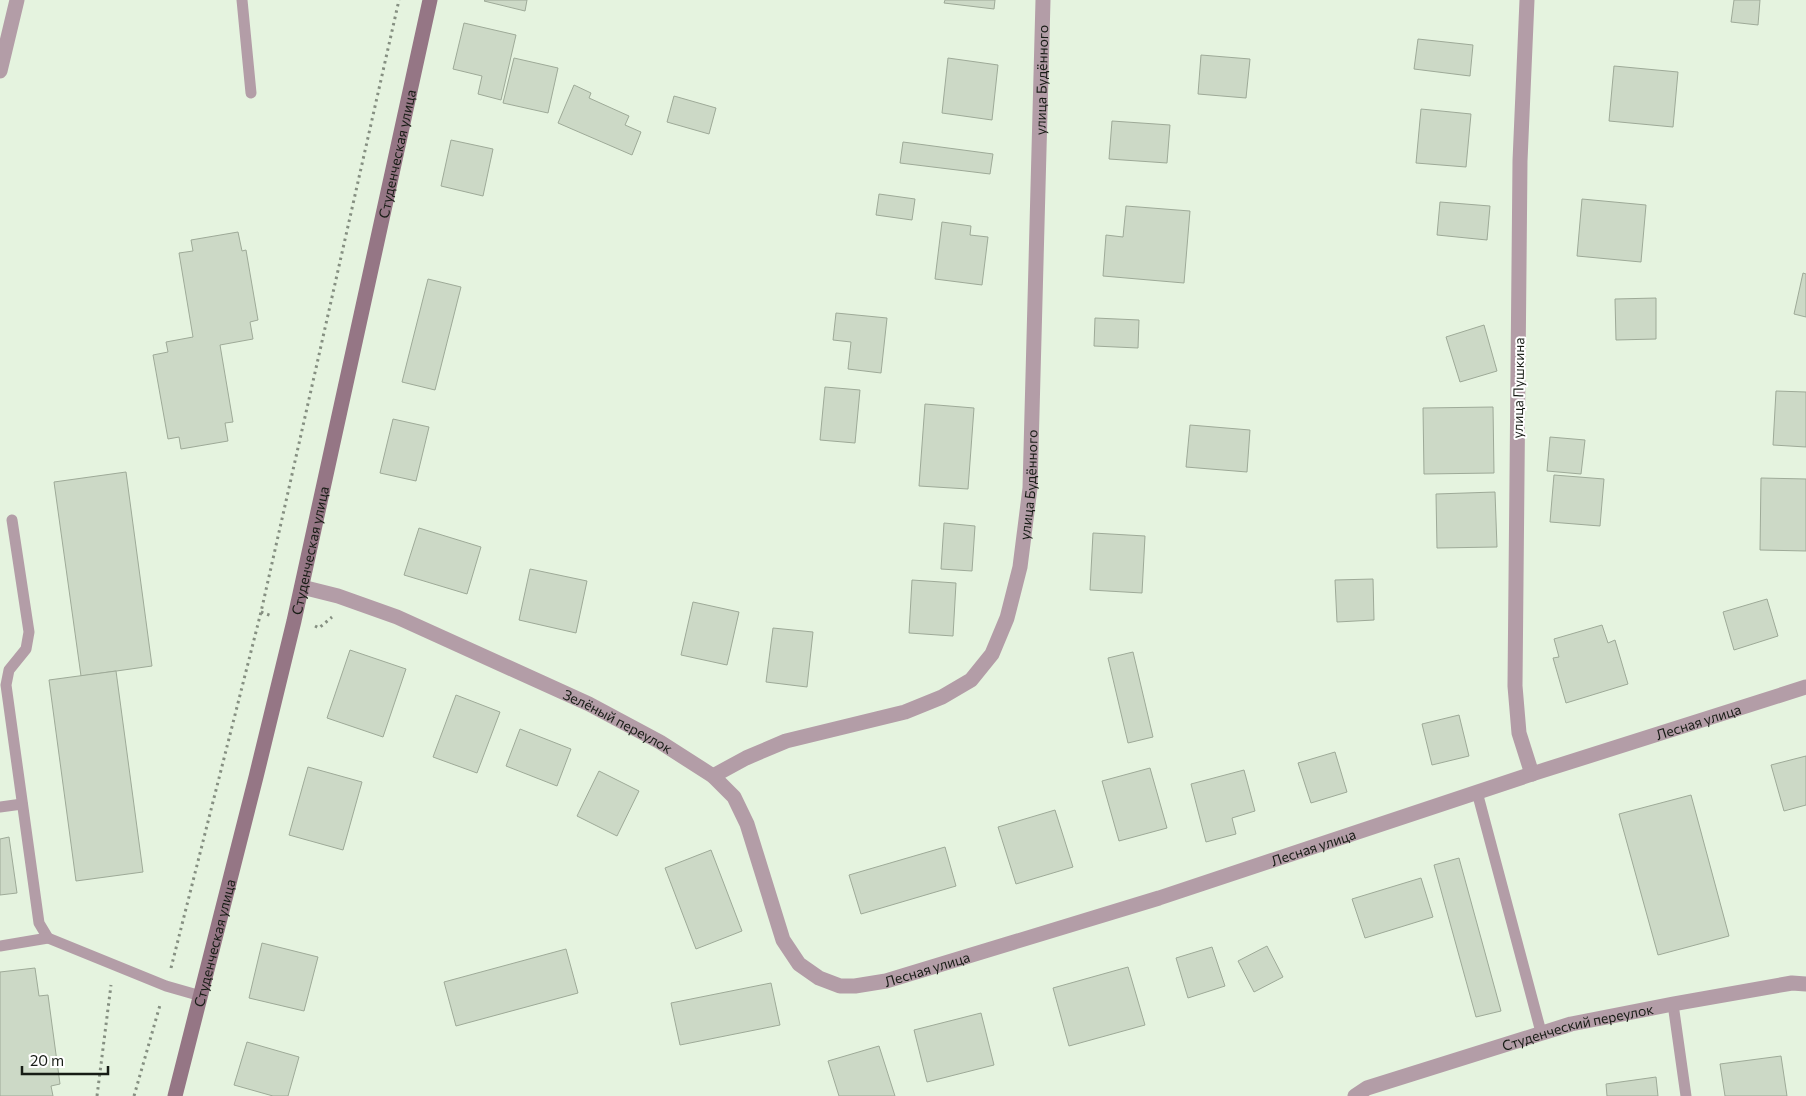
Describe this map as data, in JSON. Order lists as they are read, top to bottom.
{
  "streets": {
    "street": [
      "улица Будённого",
      "Студенческая улица",
      "улица Пушкина",
      "Лесная улица",
      "Зелёный переулок",
      "Студенческий переулок"
    ]
  },
  "crossings": [
    ["улица Будённого", "Зелёный переулок"],
    ["Студенческая улица", "Зелёный переулок"],
    ["улица Пушкина", "Лесная улица"],
    ["Лесная улица", "Зелёный переулок"]
  ],
  "scale_bar": "20 m"
}
